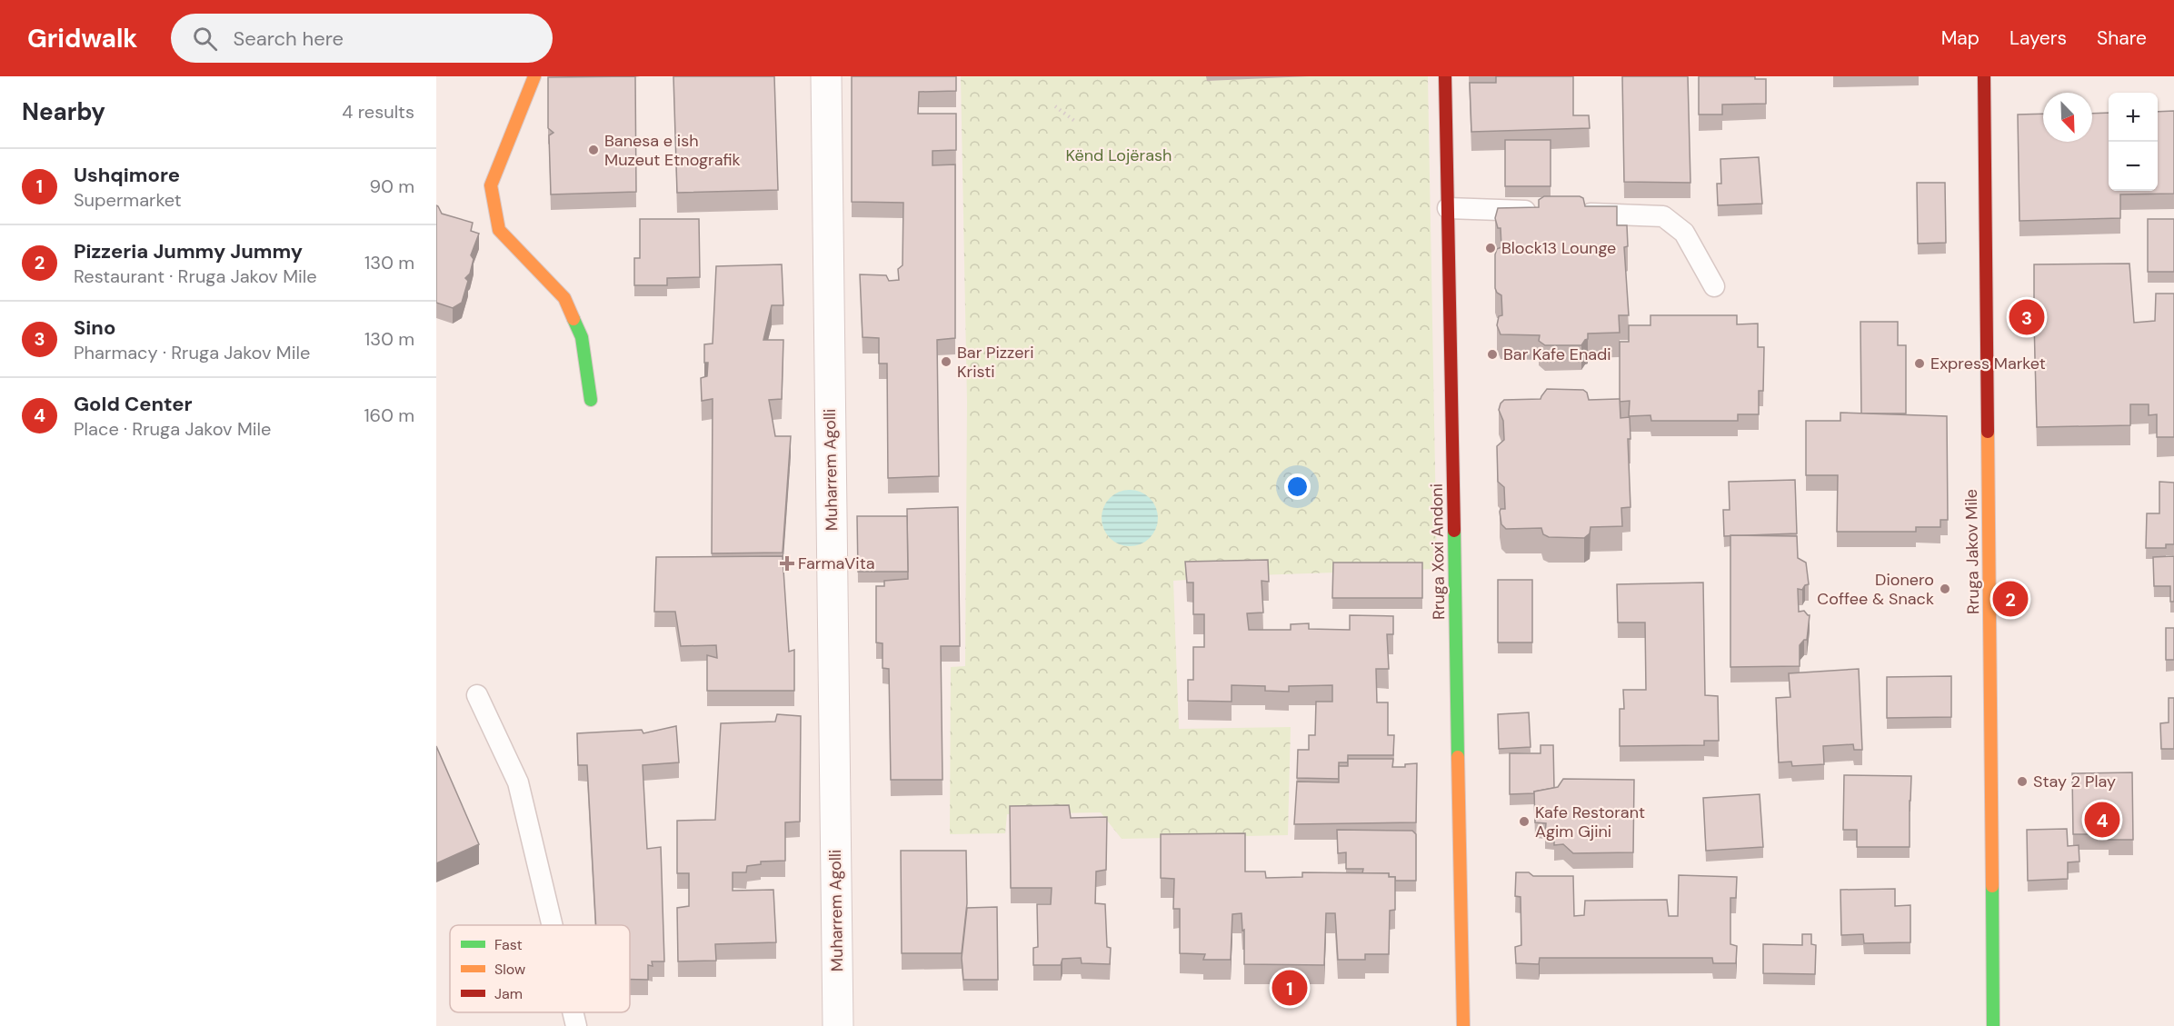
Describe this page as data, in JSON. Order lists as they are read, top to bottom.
{
  "streets": {
    "street": ["Muharrem Agolli", "Rruga Xoxi Andoni", "Rruga Jakov Mile"]
  },
  "parks": ["Kënd Lojërash"],
  "places": {
    "other": [
      "Banesa e ish Muzeut Etnografik",
      "Block13 Lounge",
      "Bar Kafe Enadi",
      "Bar Pizzeri Kristi",
      "Express Market",
      "Dionero Coffee & Snack",
      "Stay 2 Play",
      "Kafe Restorant Agim Gjini"
    ],
    "health": ["FarmaVita"]
  },
  "legend": ["Fast", "Slow", "Jam"],
  "north": "bottom right",
  "page": {
    "header": "Gridwalk",
    "search": "Search here",
    "nav": ["Map", "Layers", "Share"],
    "heading": ["Nearby", "4 results"],
    "map_buttons": ["+", "−"],
    "list": [
      {
        "mark": "1",
        "name": "Ushqimore",
        "note": "Supermarket",
        "value": "90 m"
      },
      {
        "mark": "2",
        "name": "Pizzeria Jummy Jummy",
        "note": "Restaurant · Rruga Jakov Mile",
        "value": "130 m"
      },
      {
        "mark": "3",
        "name": "Sino",
        "note": "Pharmacy · Rruga Jakov Mile",
        "value": "130 m"
      },
      {
        "mark": "4",
        "name": "Gold Center",
        "note": "Place · Rruga Jakov Mile",
        "value": "160 m"
      }
    ],
    "pins": [
      "3",
      "2",
      "4",
      "1"
    ]
  }
}
